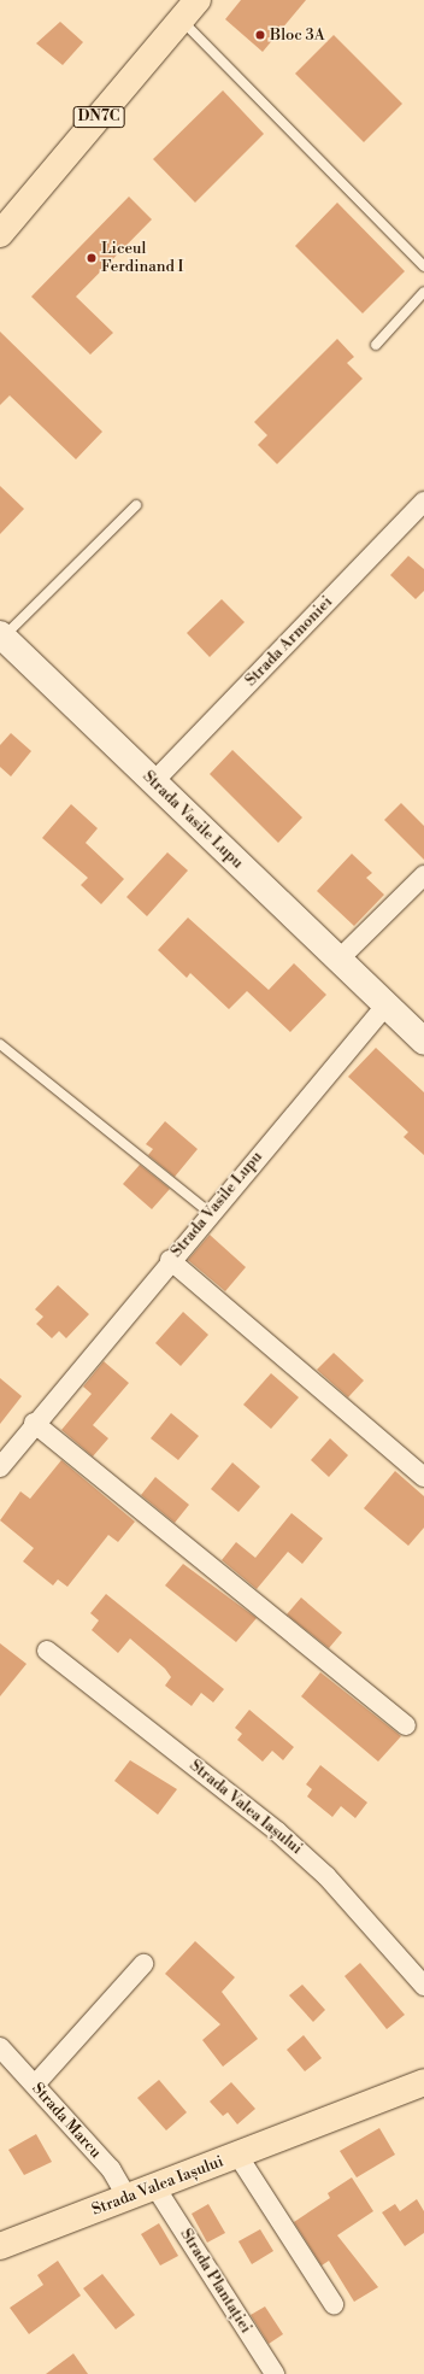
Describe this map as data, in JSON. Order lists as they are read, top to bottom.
{
  "streets": {
    "main road": ["DN7C", "Strada Vasile Lupu", "Strada Valea Iașului"],
    "street": ["Strada Armoniei", "Strada Marcu", "Strada Plantației"]
  },
  "crossings": [
    ["Strada Armoniei", "Strada Vasile Lupu"],
    ["Strada Valea Iașului", "Strada Marcu"],
    ["Strada Valea Iașului", "Strada Plantației"]
  ],
  "places": ["Bloc 3A", "Liceul Ferdinand I"]
}
